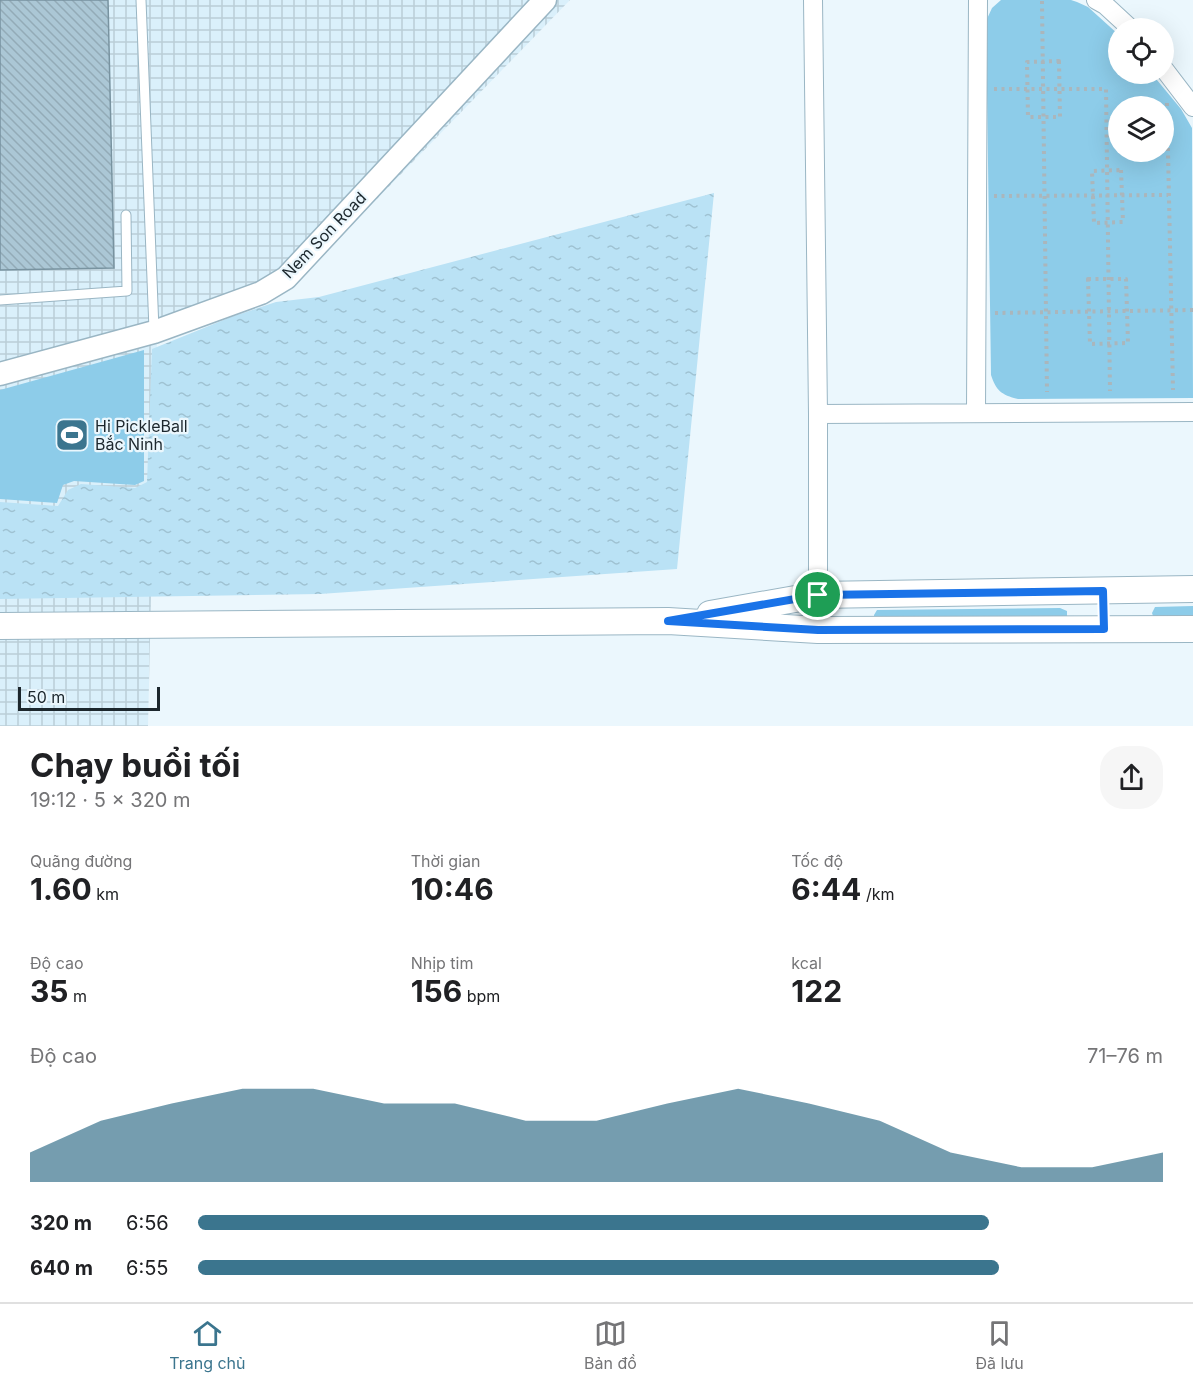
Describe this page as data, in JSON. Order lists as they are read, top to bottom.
{
  "streets": {
    "street": ["Nem Son Road"]
  },
  "places": {
    "sports": ["Hi PickleBall Bắc Ninh"]
  },
  "scale_bar": "50 m",
  "page": {
    "scale": "50 m",
    "heading": ["Chạy buổi tối", "19:12 · 5 × 320 m"],
    "stats": [
      ["Quãng đường", "1.60 km"],
      ["Thời gian", "10:46"],
      ["Tốc độ", "6:44 /km"],
      ["Độ cao", "35 m"],
      ["Nhịp tim", "156 bpm"],
      ["kcal", "122"]
    ],
    "chart": ["Độ cao", "71–76 m"],
    "list": [
      {
        "name": "320 m",
        "note": "6:56"
      },
      {
        "name": "640 m",
        "note": "6:55"
      }
    ],
    "tabs": ["Trang chủ", "Bản đồ", "Đã lưu"]
  }
}
